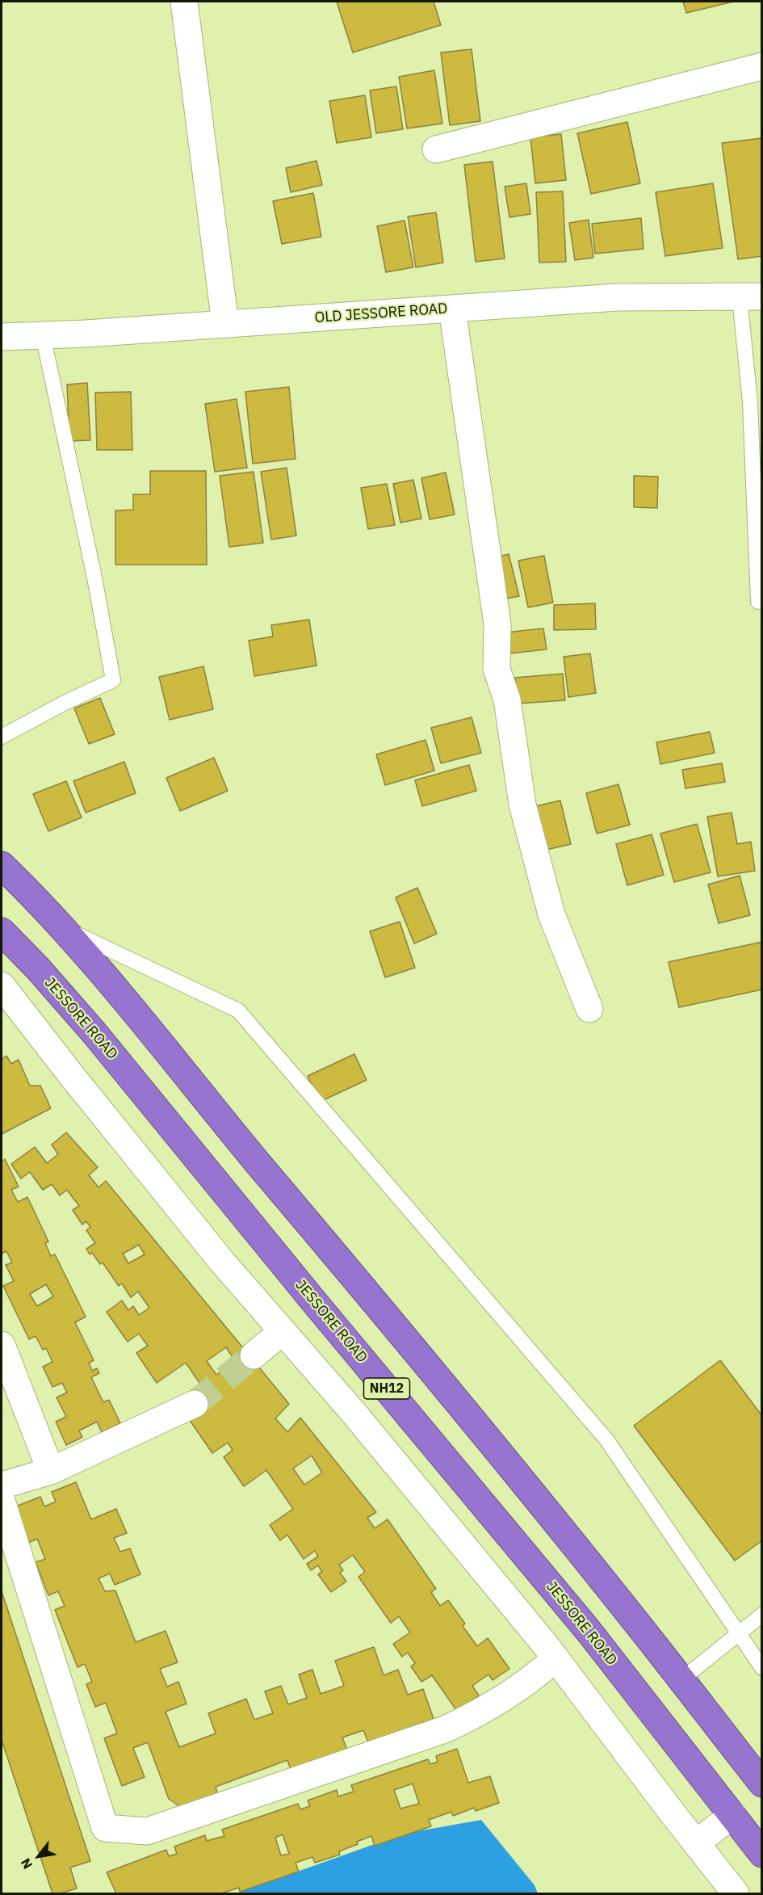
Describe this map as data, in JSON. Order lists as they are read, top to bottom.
{
  "streets": {
    "highway": ["JESSORE ROAD", "NH12"],
    "street": ["OLD JESSORE ROAD"]
  },
  "north": "bottom left"
}
